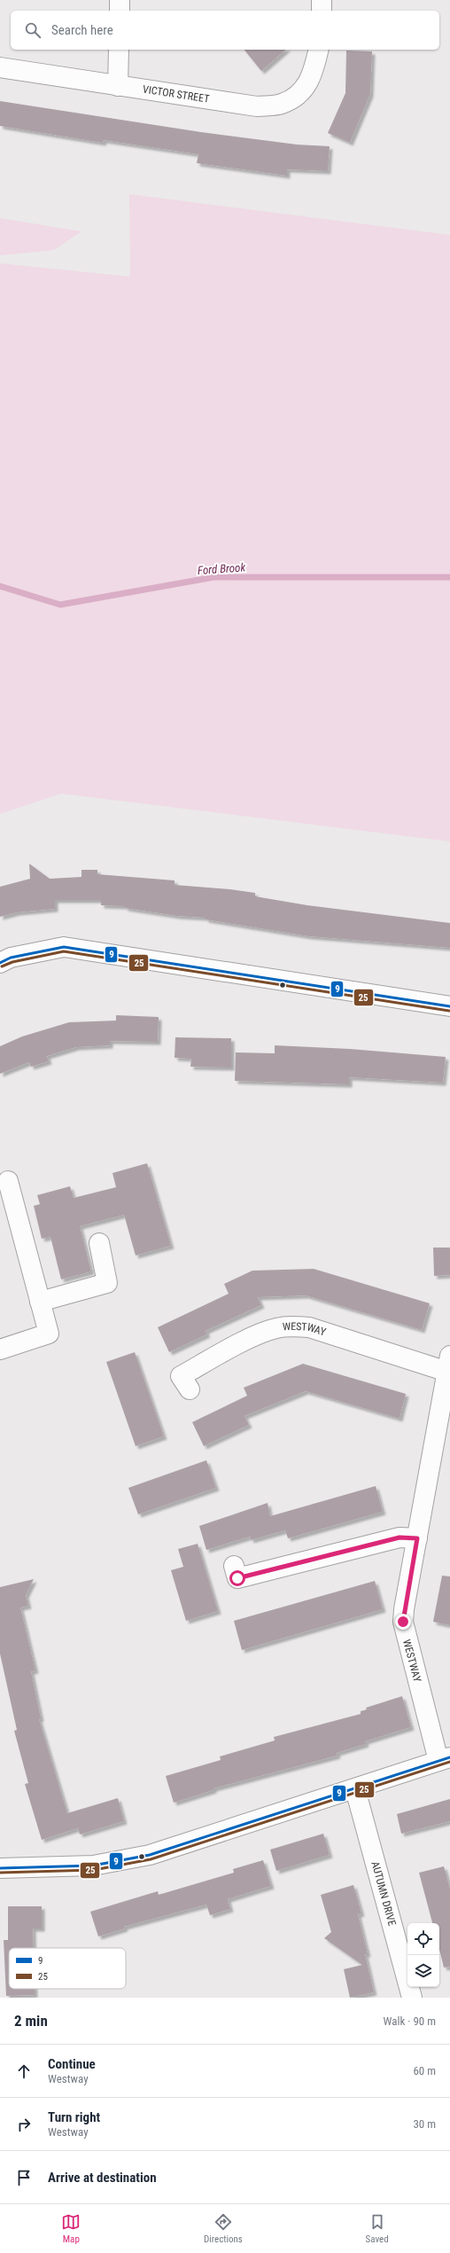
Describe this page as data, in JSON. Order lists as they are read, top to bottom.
{
  "streets": {
    "street": ["VICTOR STREET", "WESTWAY", "AUTUMN DRIVE"]
  },
  "water": ["Ford Brook"],
  "lines": ["transit line 9", "transit line 25"],
  "legend": ["9", "25"],
  "page": {
    "search": "Search here",
    "heading": ["2 min", "Walk · 90 m"],
    "list": [
      ["Continue", "Westway", "60 m"],
      ["Turn right", "Westway", "30 m"],
      "Arrive at destination"
    ],
    "nav": ["Map", "Directions", "Saved"]
  }
}
